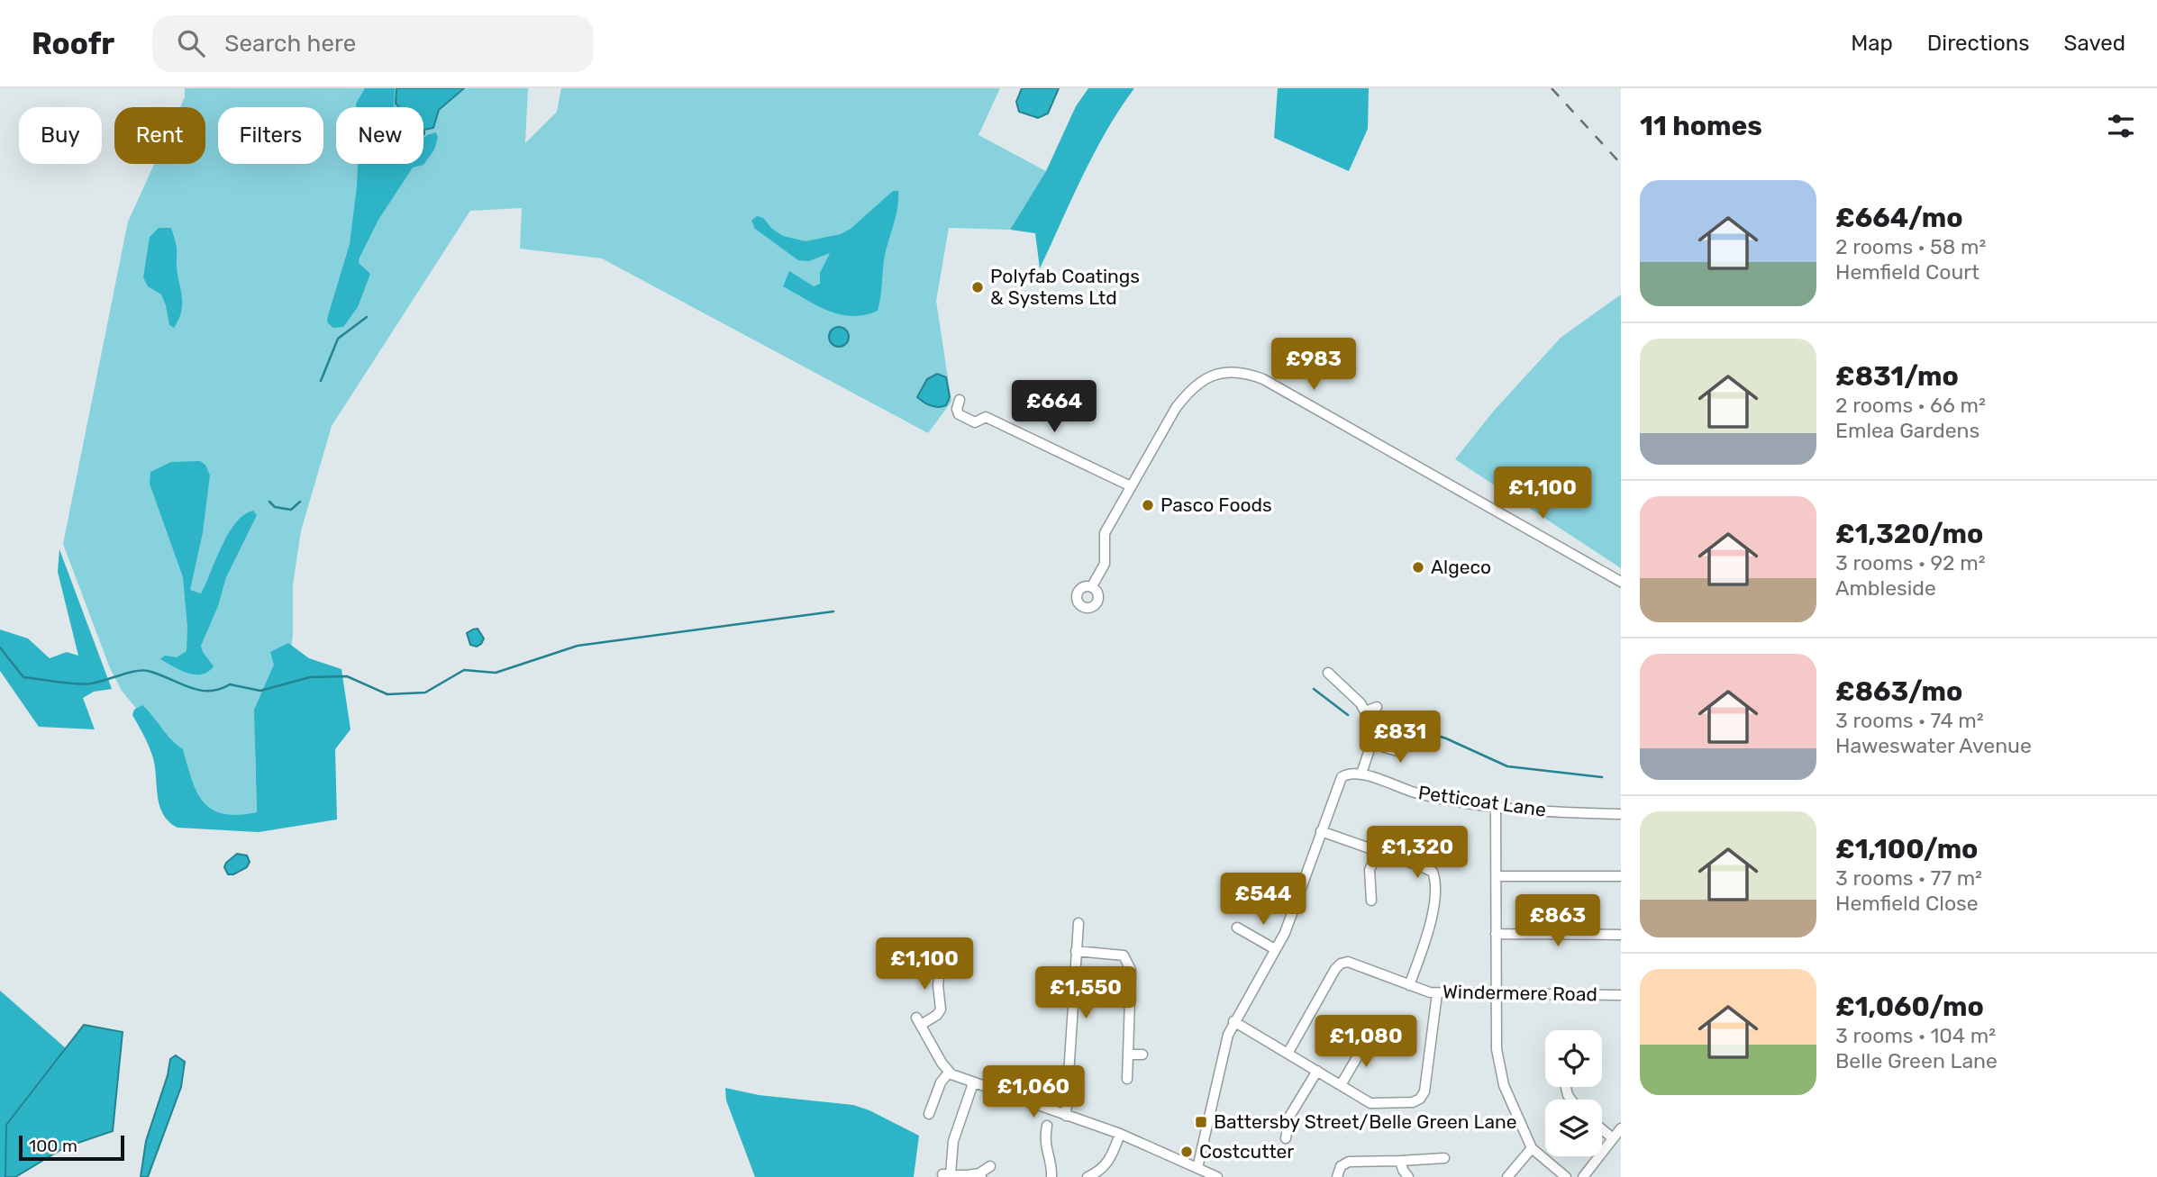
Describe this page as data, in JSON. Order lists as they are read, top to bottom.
{
  "streets": {
    "street": ["Petticoat Lane", "Windermere Road"]
  },
  "places": {
    "other": [
      "Polyfab Coatings & Systems Ltd",
      "Pasco Foods",
      "Algeco",
      "Costcutter"
    ],
    "transit": ["Battersby Street/Belle Green Lane"]
  },
  "scale_bar": "100 m",
  "page": {
    "header": "Roofr",
    "search": "Search here",
    "nav": ["Map", "Directions", "Saved"],
    "heading": "11 homes",
    "chip": [
      "Buy",
      "Rent",
      "Filters",
      "New"
    ],
    "list": [
      {
        "name": "£664/mo",
        "note": "2 rooms · 58 m² · Hemfield Court"
      },
      {
        "name": "£831/mo",
        "note": "2 rooms · 66 m² · Emlea Gardens"
      },
      {
        "name": "£1,320/mo",
        "note": "3 rooms · 92 m² · Ambleside"
      },
      {
        "name": "£863/mo",
        "note": "3 rooms · 74 m² · Haweswater Avenue"
      },
      {
        "name": "£1,100/mo",
        "note": "3 rooms · 77 m² · Hemfield Close"
      },
      {
        "name": "£1,060/mo",
        "note": "3 rooms · 104 m² · Belle Green Lane"
      }
    ],
    "price": [
      "£983",
      "£664",
      "£1,100",
      "£831",
      "£1,320",
      "£544",
      "£863",
      "£1,100",
      "£1,550",
      "£1,080",
      "£1,060"
    ],
    "scale": "100 m"
  }
}
